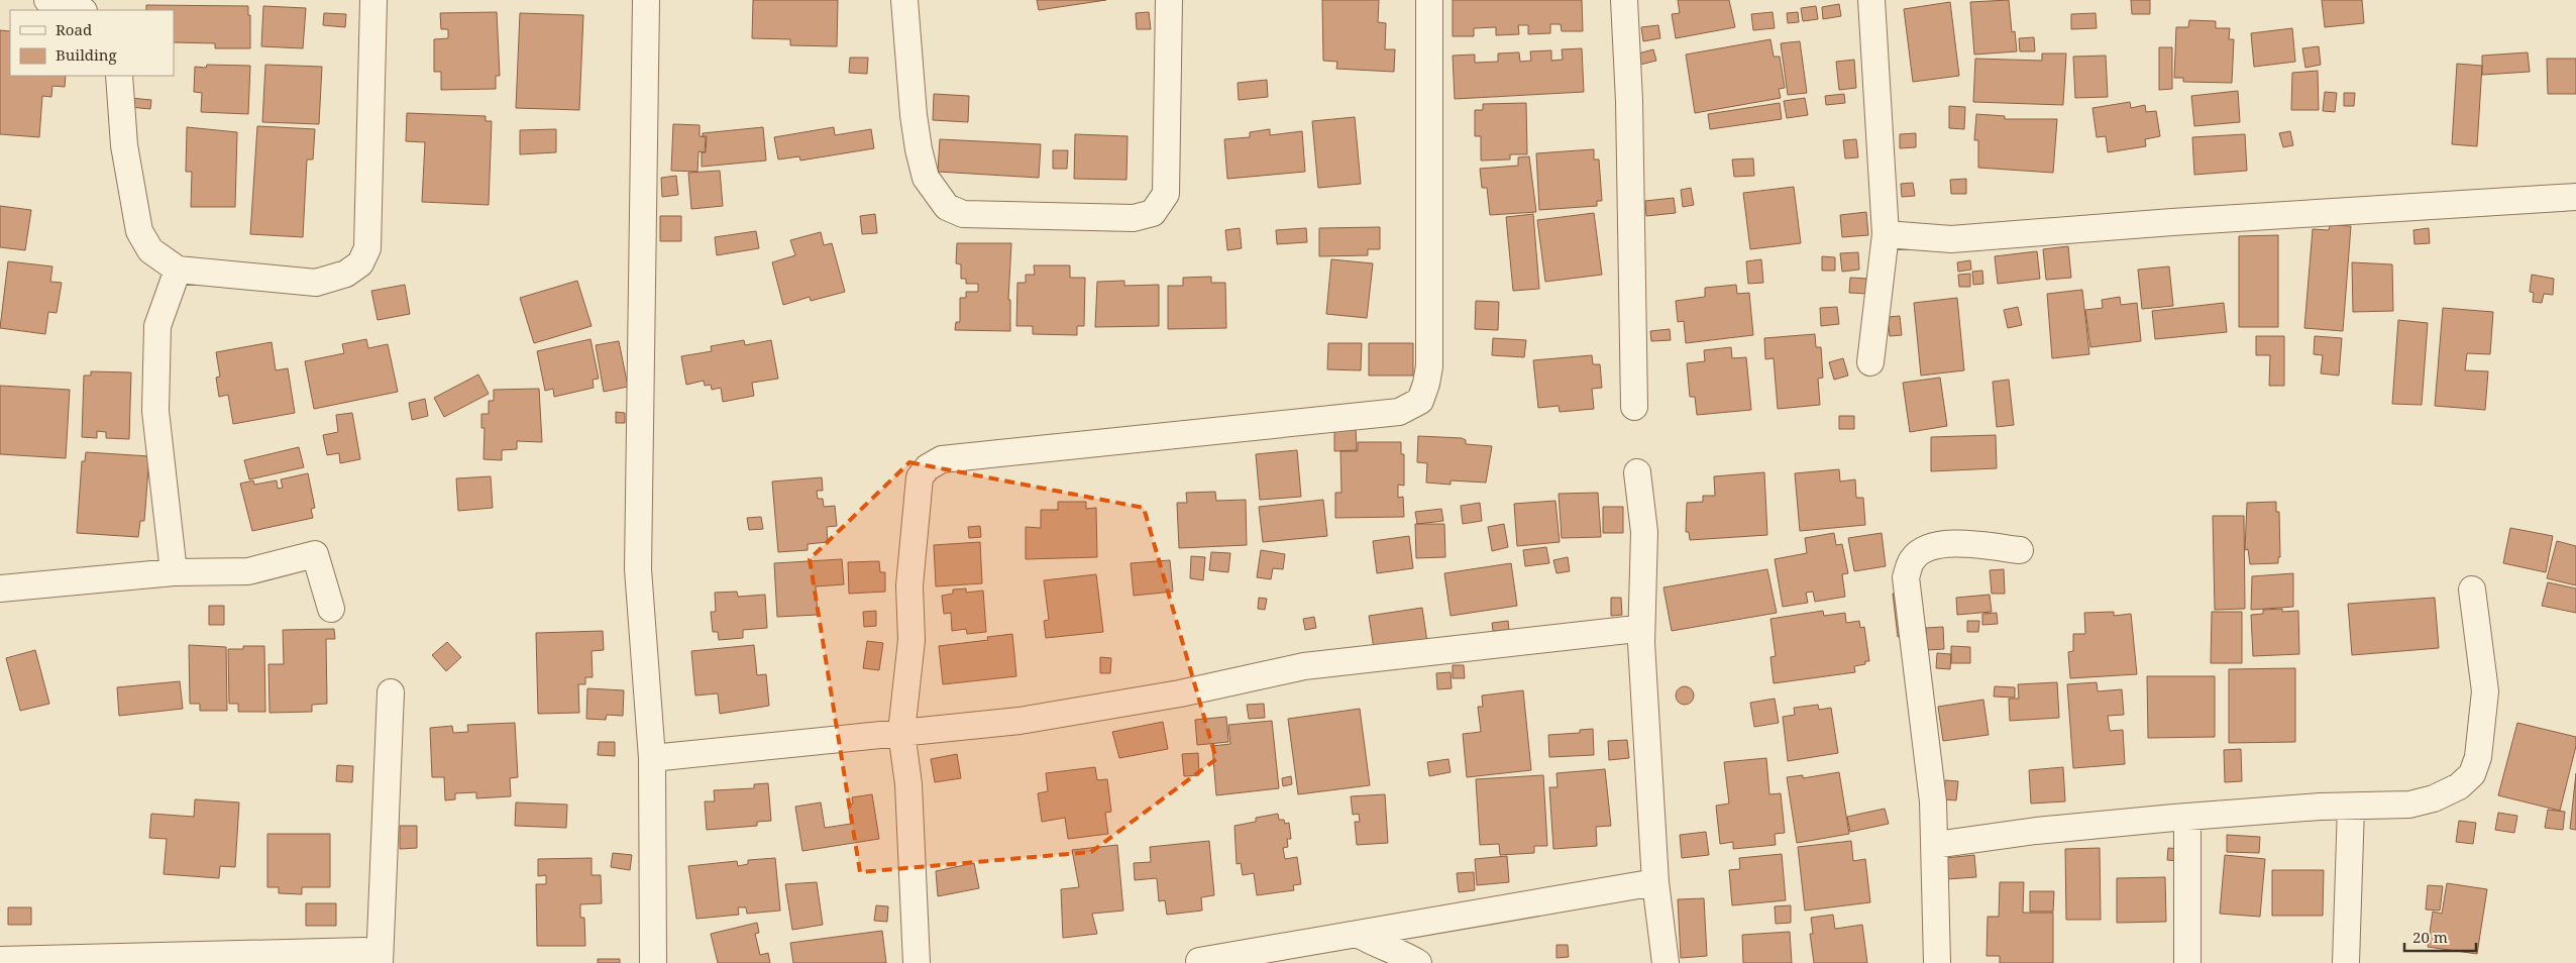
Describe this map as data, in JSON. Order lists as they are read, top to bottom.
{
  "legend": ["Road", "Building"],
  "scale_bar": "20 m"
}
